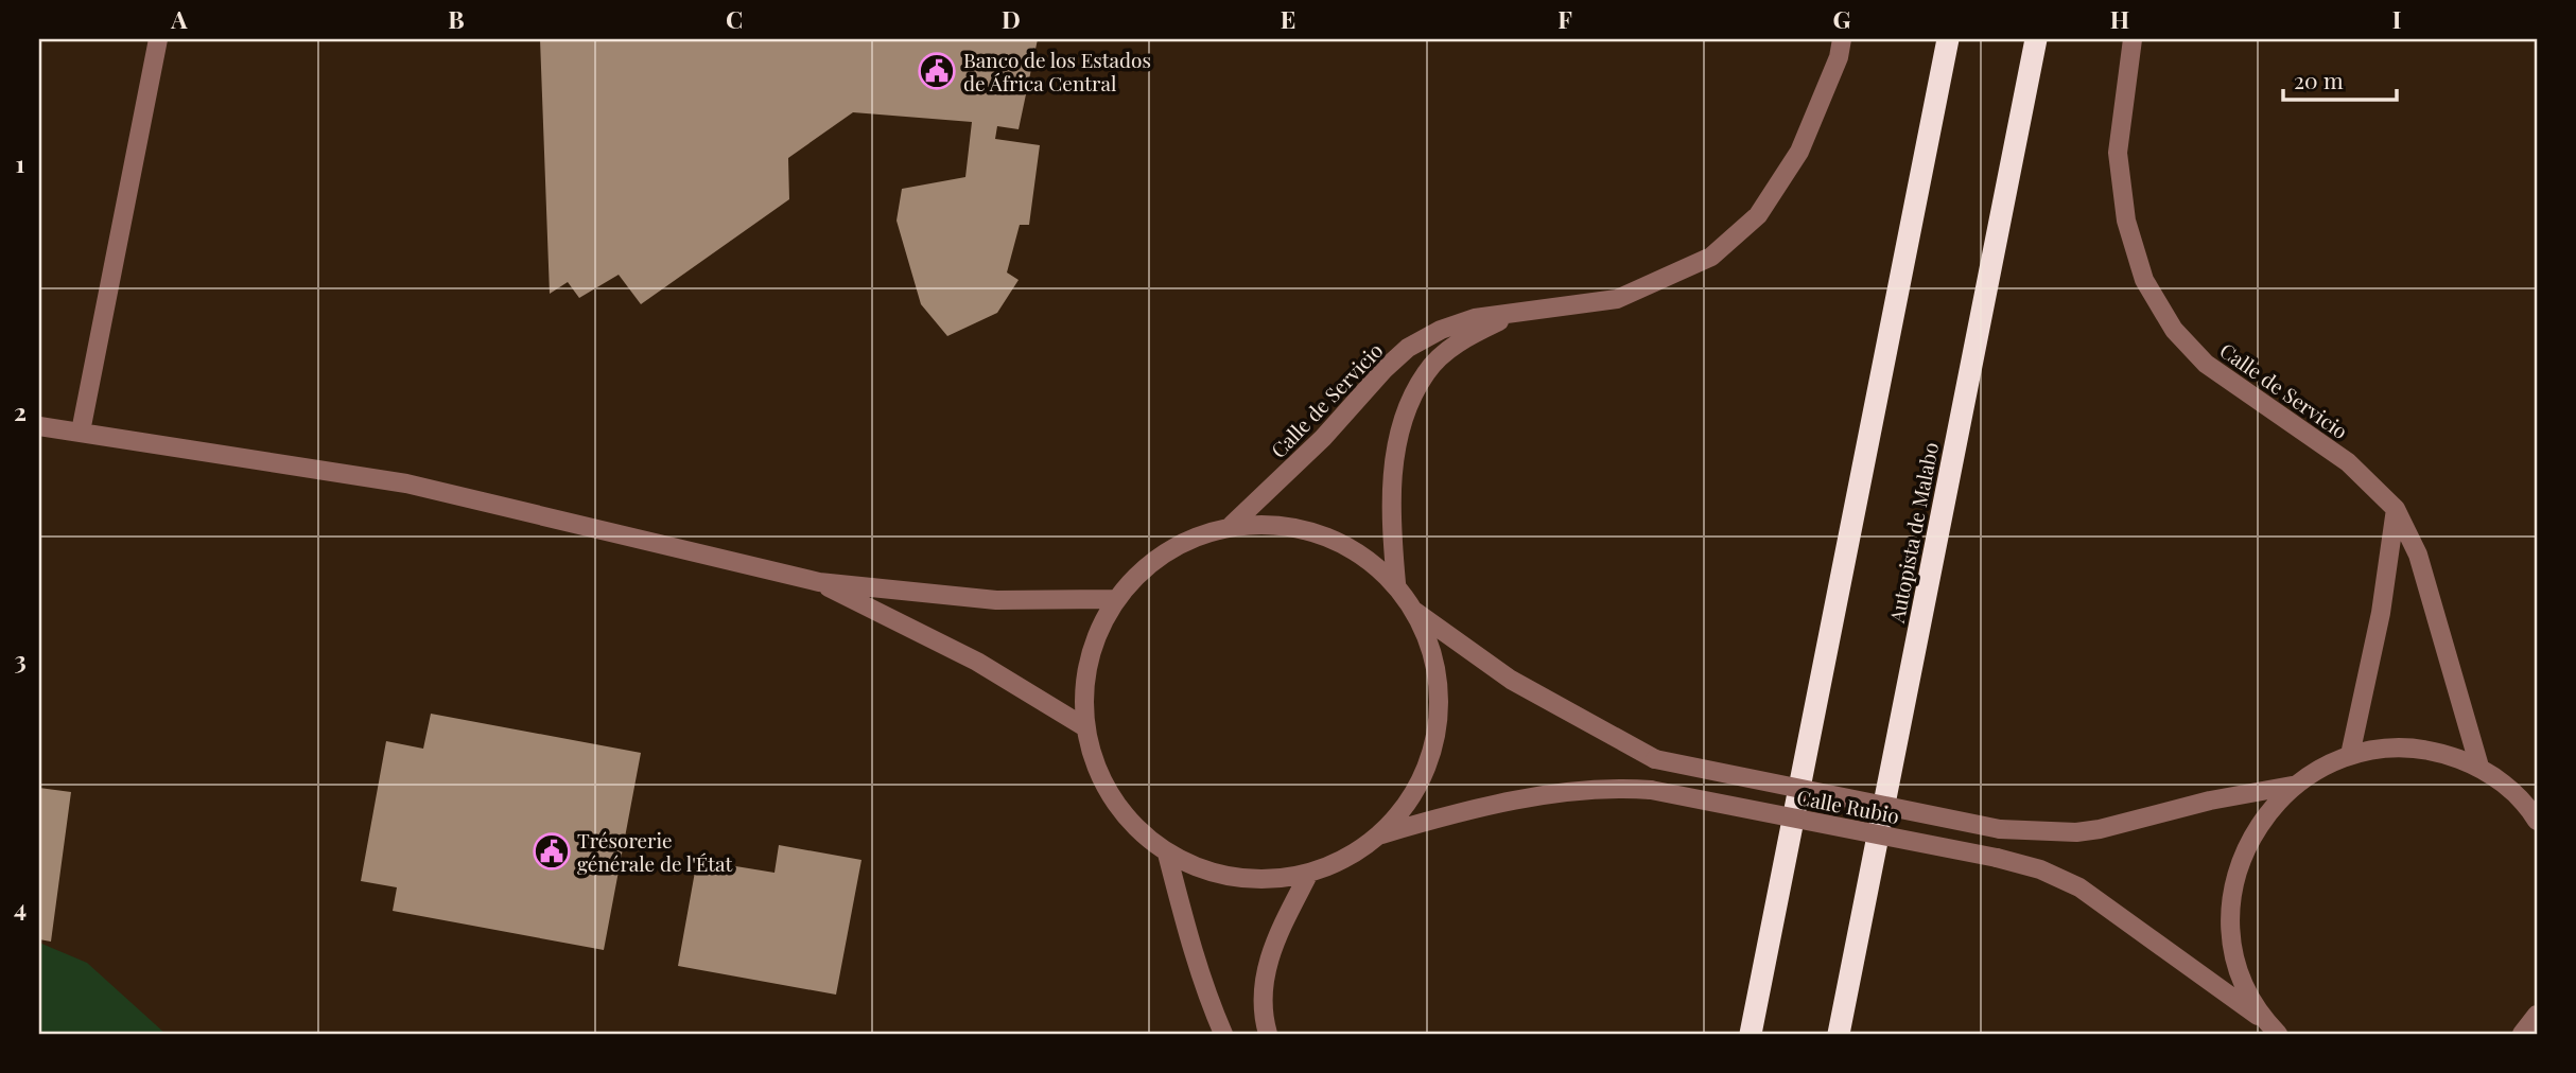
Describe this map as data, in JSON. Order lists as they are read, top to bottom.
{
  "streets": {
    "highway": ["Autopista de Malabo"],
    "street": ["Calle de Servicio", "Calle Rubio"]
  },
  "places": {
    "public building": ["Banco de los Estados de África Central", "Trésorerie générale de l'État"]
  },
  "scale_bar": "20 m",
  "grid": {
    "columns": [
      "A",
      "B",
      "C",
      "D",
      "E",
      "F",
      "G",
      "H",
      "I"
    ],
    "rows": [
      "1",
      "2",
      "3",
      "4"
    ]
  }
}
